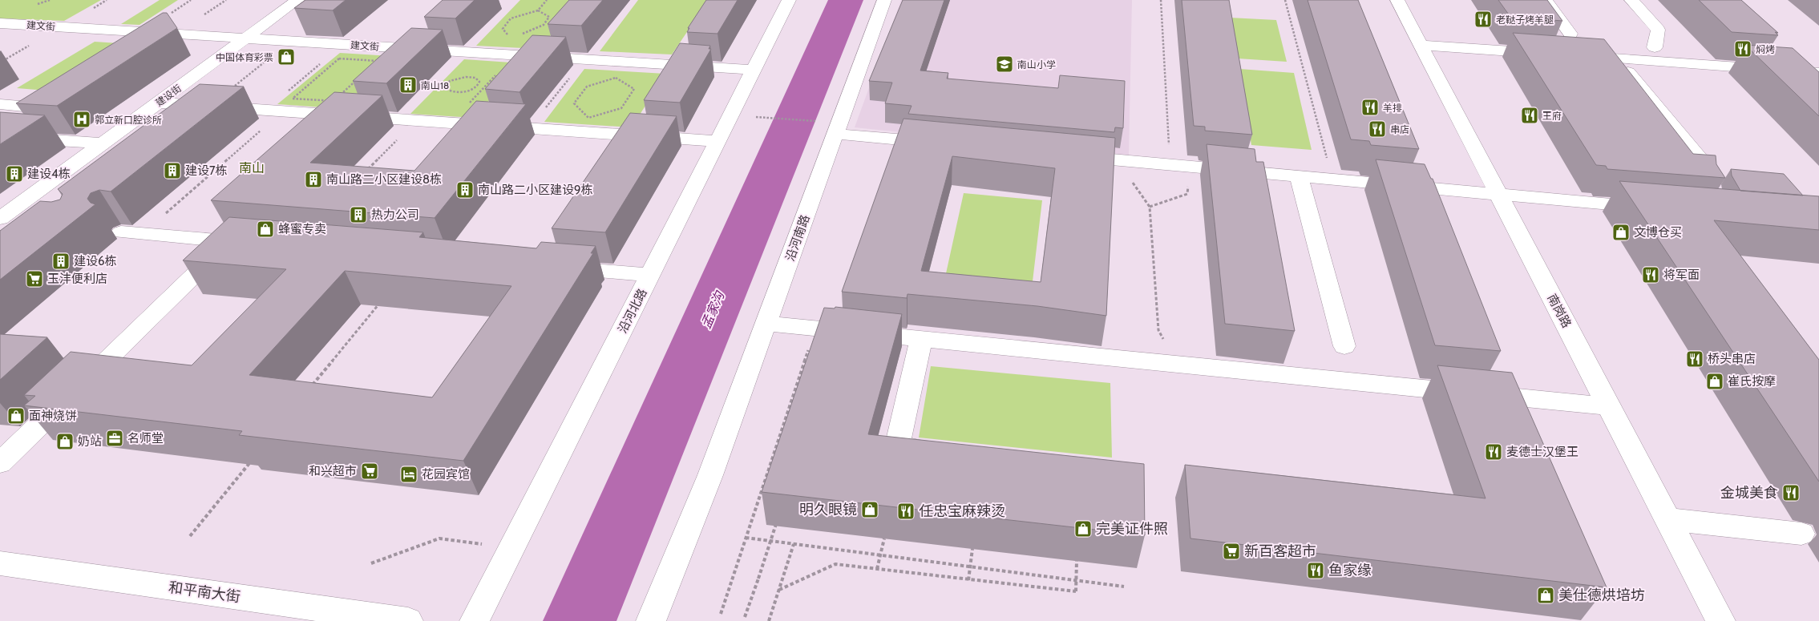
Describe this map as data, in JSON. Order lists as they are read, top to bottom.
{
  "streets": {
    "street": [
      "建文街",
      "建设街",
      "沿河南路",
      "沿河北路",
      "南岗路",
      "和平南大街"
    ]
  },
  "crossings": [
    ["建文街", "建设街"],
    ["建文街", "沿河北路"]
  ],
  "districts": ["南山"],
  "water": ["孟家沟"],
  "places": {
    "restaurant": [
      "老鞑子烤羊腿",
      "焖烤",
      "羊排",
      "王府",
      "串店",
      "将军面",
      "桥头串店",
      "麦德士汉堡王",
      "金城美食",
      "任忠宝麻辣烫",
      "鱼家缘"
    ],
    "shop": [
      "中国体育彩票",
      "蜂蜜专卖",
      "文博仓买",
      "崔氏按摩",
      "面神烧饼",
      "奶站",
      "明久眼镜",
      "完美证件照",
      "美仕德烘培坊"
    ],
    "school or university": ["南山小学"],
    "building": [
      "南山18",
      "建设7栋",
      "建设4栋",
      "南山路二小区建设8栋",
      "南山路二小区建设9栋",
      "热力公司",
      "建设6栋"
    ],
    "hospital": ["郭立新口腔诊所"],
    "supermarket": ["玉沣便利店", "和兴超市", "新百客超市"],
    "office": ["名师堂"],
    "hotel": ["花园宾馆"]
  }
}
